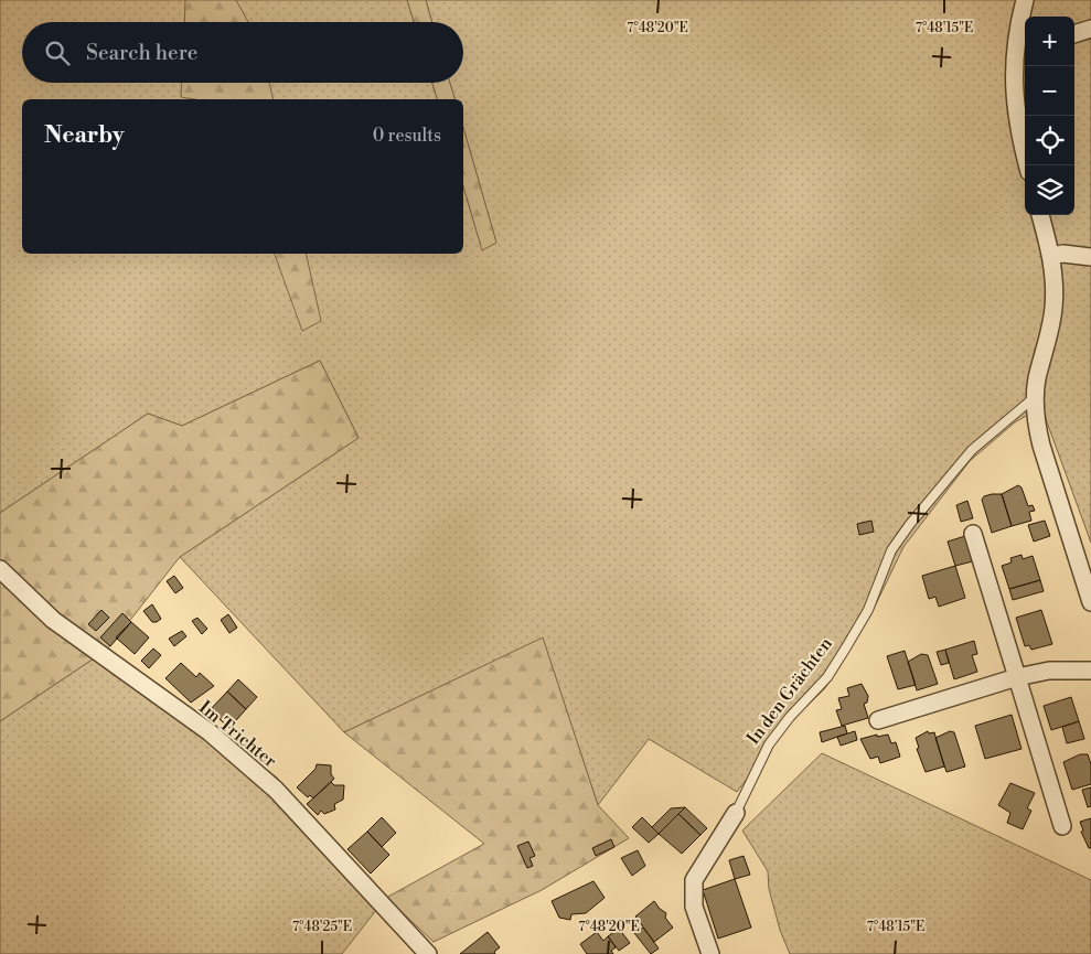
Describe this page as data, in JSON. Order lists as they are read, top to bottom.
{
  "streets": {
    "street": ["In den Grächten", "Im Trichter"]
  },
  "page": {
    "map_buttons": ["+", "−"],
    "search": "Search here",
    "heading": ["Nearby", "0 results"]
  },
  "coordinates": ["7°48'20\"E", "7°48'15\"E", "7°48'25\"E"]
}
